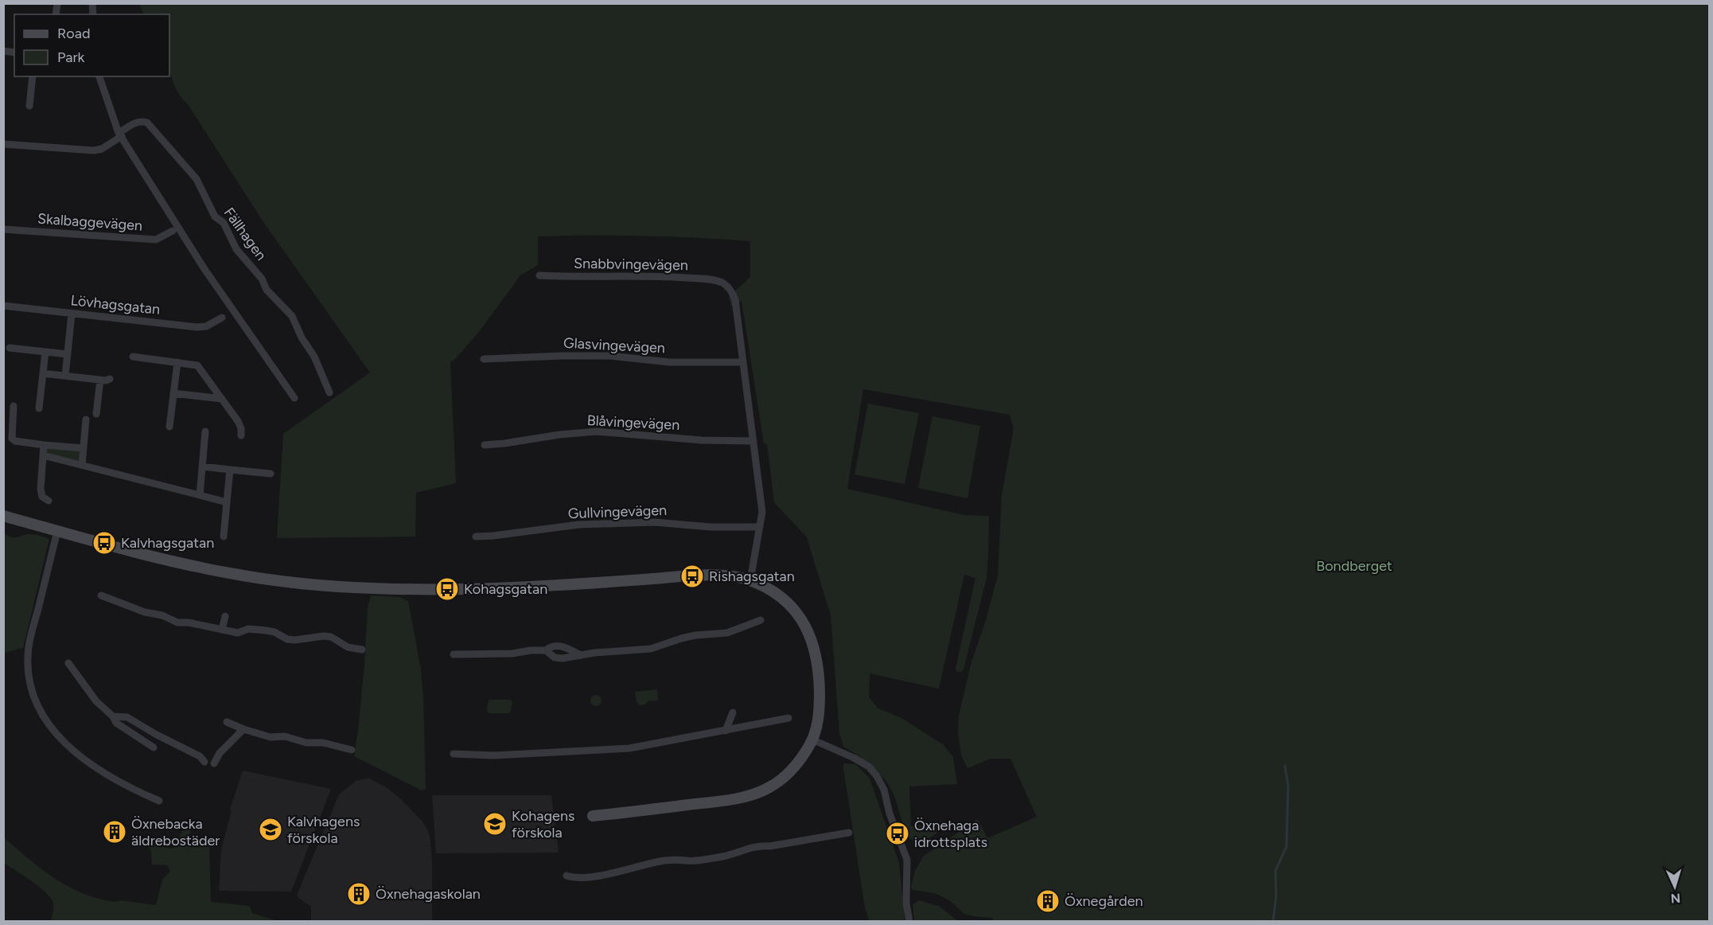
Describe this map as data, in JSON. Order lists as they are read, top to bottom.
{
  "streets": {
    "street": [
      "Skalbaggevägen",
      "Fällhagen",
      "Snabbvingevägen",
      "Lövhagsgatan",
      "Glasvingevägen",
      "Blåvingevägen",
      "Gullvingevägen"
    ]
  },
  "crossings": [
    ["Snabbvingevägen", "Glasvingevägen"]
  ],
  "parks": ["Bondberget"],
  "places": {
    "bus stop": [
      "Kalvhagsgatan",
      "Rishagsgatan",
      "Kohagsgatan",
      "Öxnehaga idrottsplats"
    ],
    "school or university": ["Kohagens förskola", "Kalvhagens förskola"],
    "building": ["Öxnebacka äldrebostäder", "Öxnehagaskolan", "Öxnegården"]
  },
  "legend": ["Road", "Park"],
  "north": "bottom"
}
